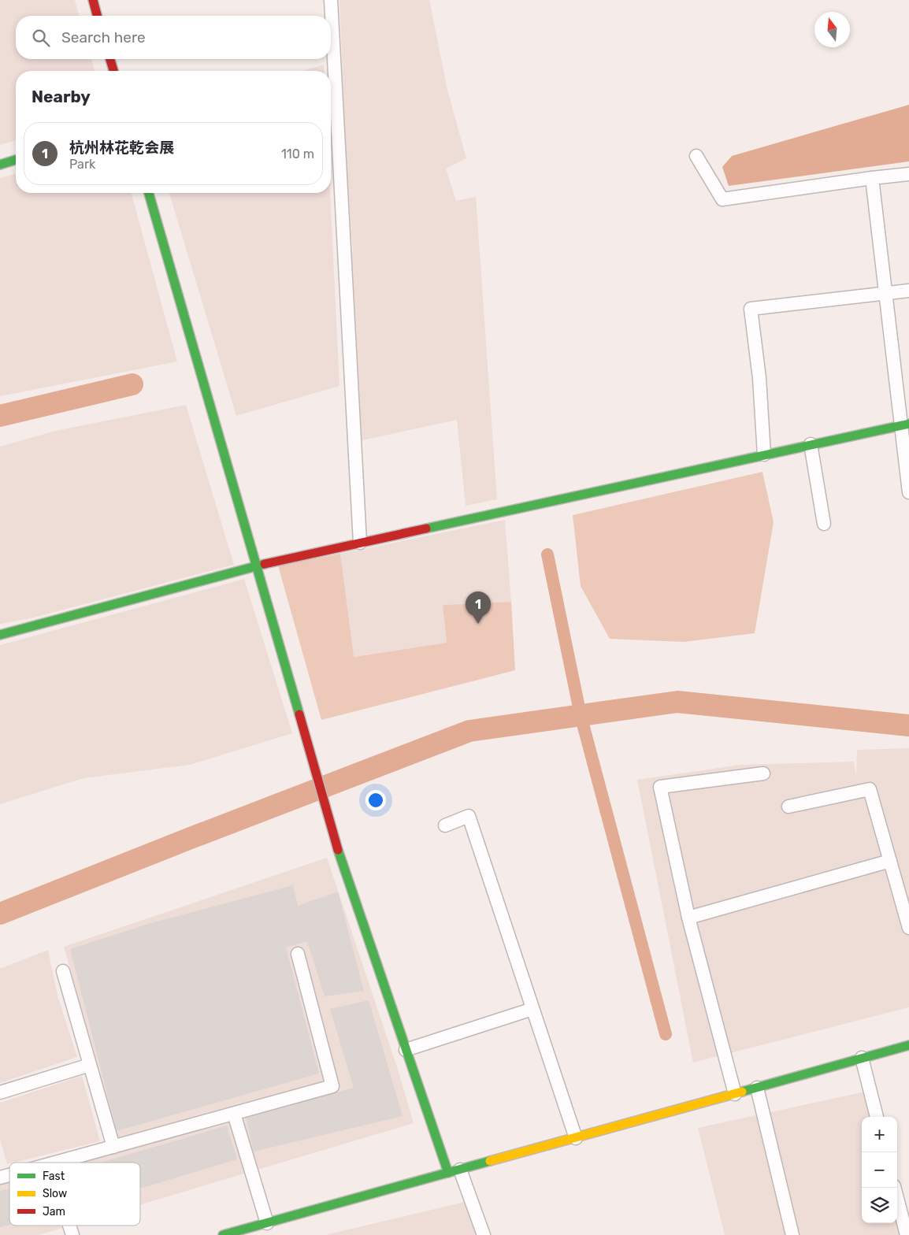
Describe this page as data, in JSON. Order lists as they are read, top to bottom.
{
  "legend": ["Fast", "Slow", "Jam"],
  "north": "top",
  "page": {
    "search": "Search here",
    "heading": "Nearby",
    "list": [
      {
        "mark": "1",
        "name": "杭州林花乾会展",
        "note": "Park",
        "value": "110 m"
      }
    ],
    "pins": "1",
    "map_buttons": ["+", "−"]
  }
}
